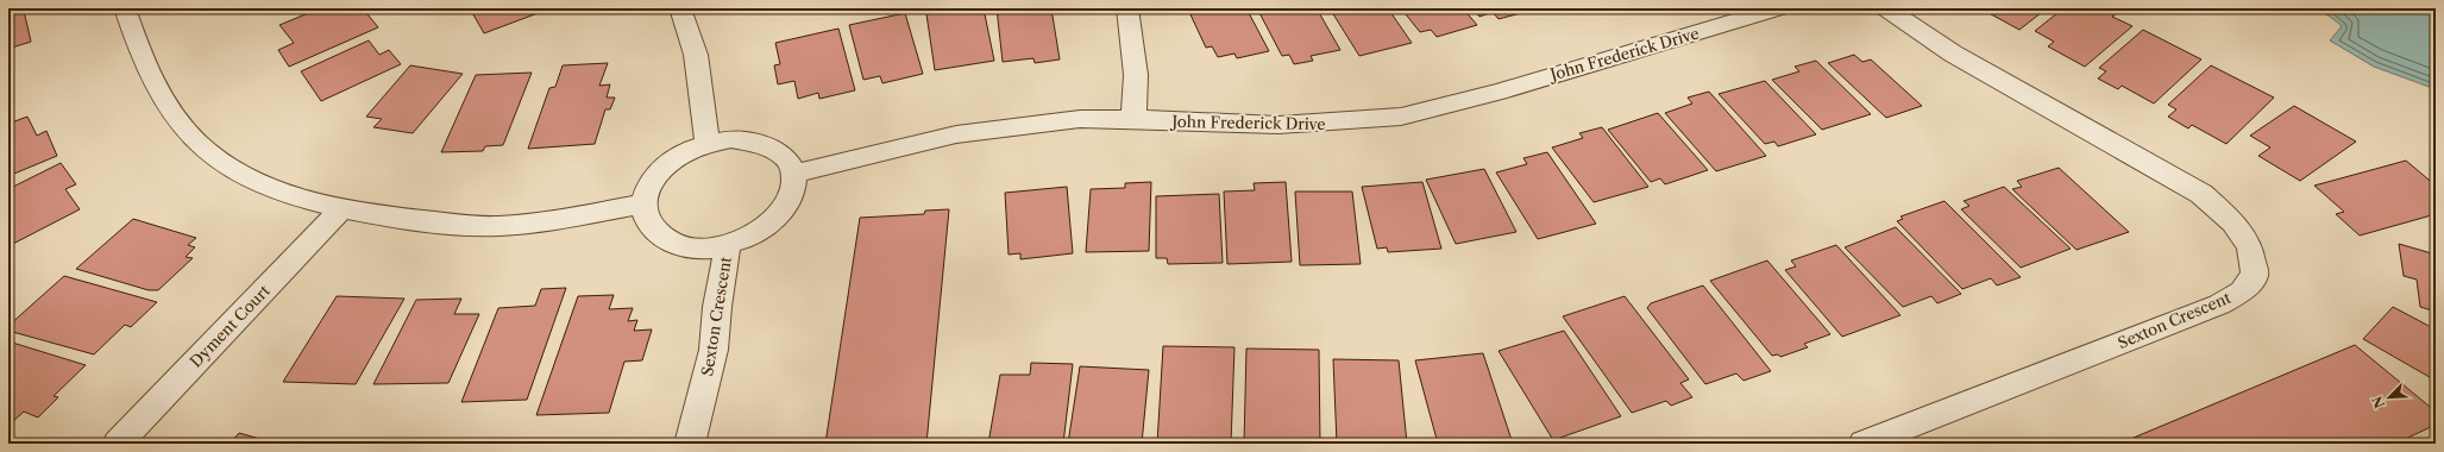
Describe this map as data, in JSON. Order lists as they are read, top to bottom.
{
  "streets": {
    "street": ["John Frederick Drive", "Sexton Crescent", "Dyment Court"]
  },
  "crossings": [
    ["John Frederick Drive", "Sexton Crescent"]
  ],
  "north": "bottom left"
}
